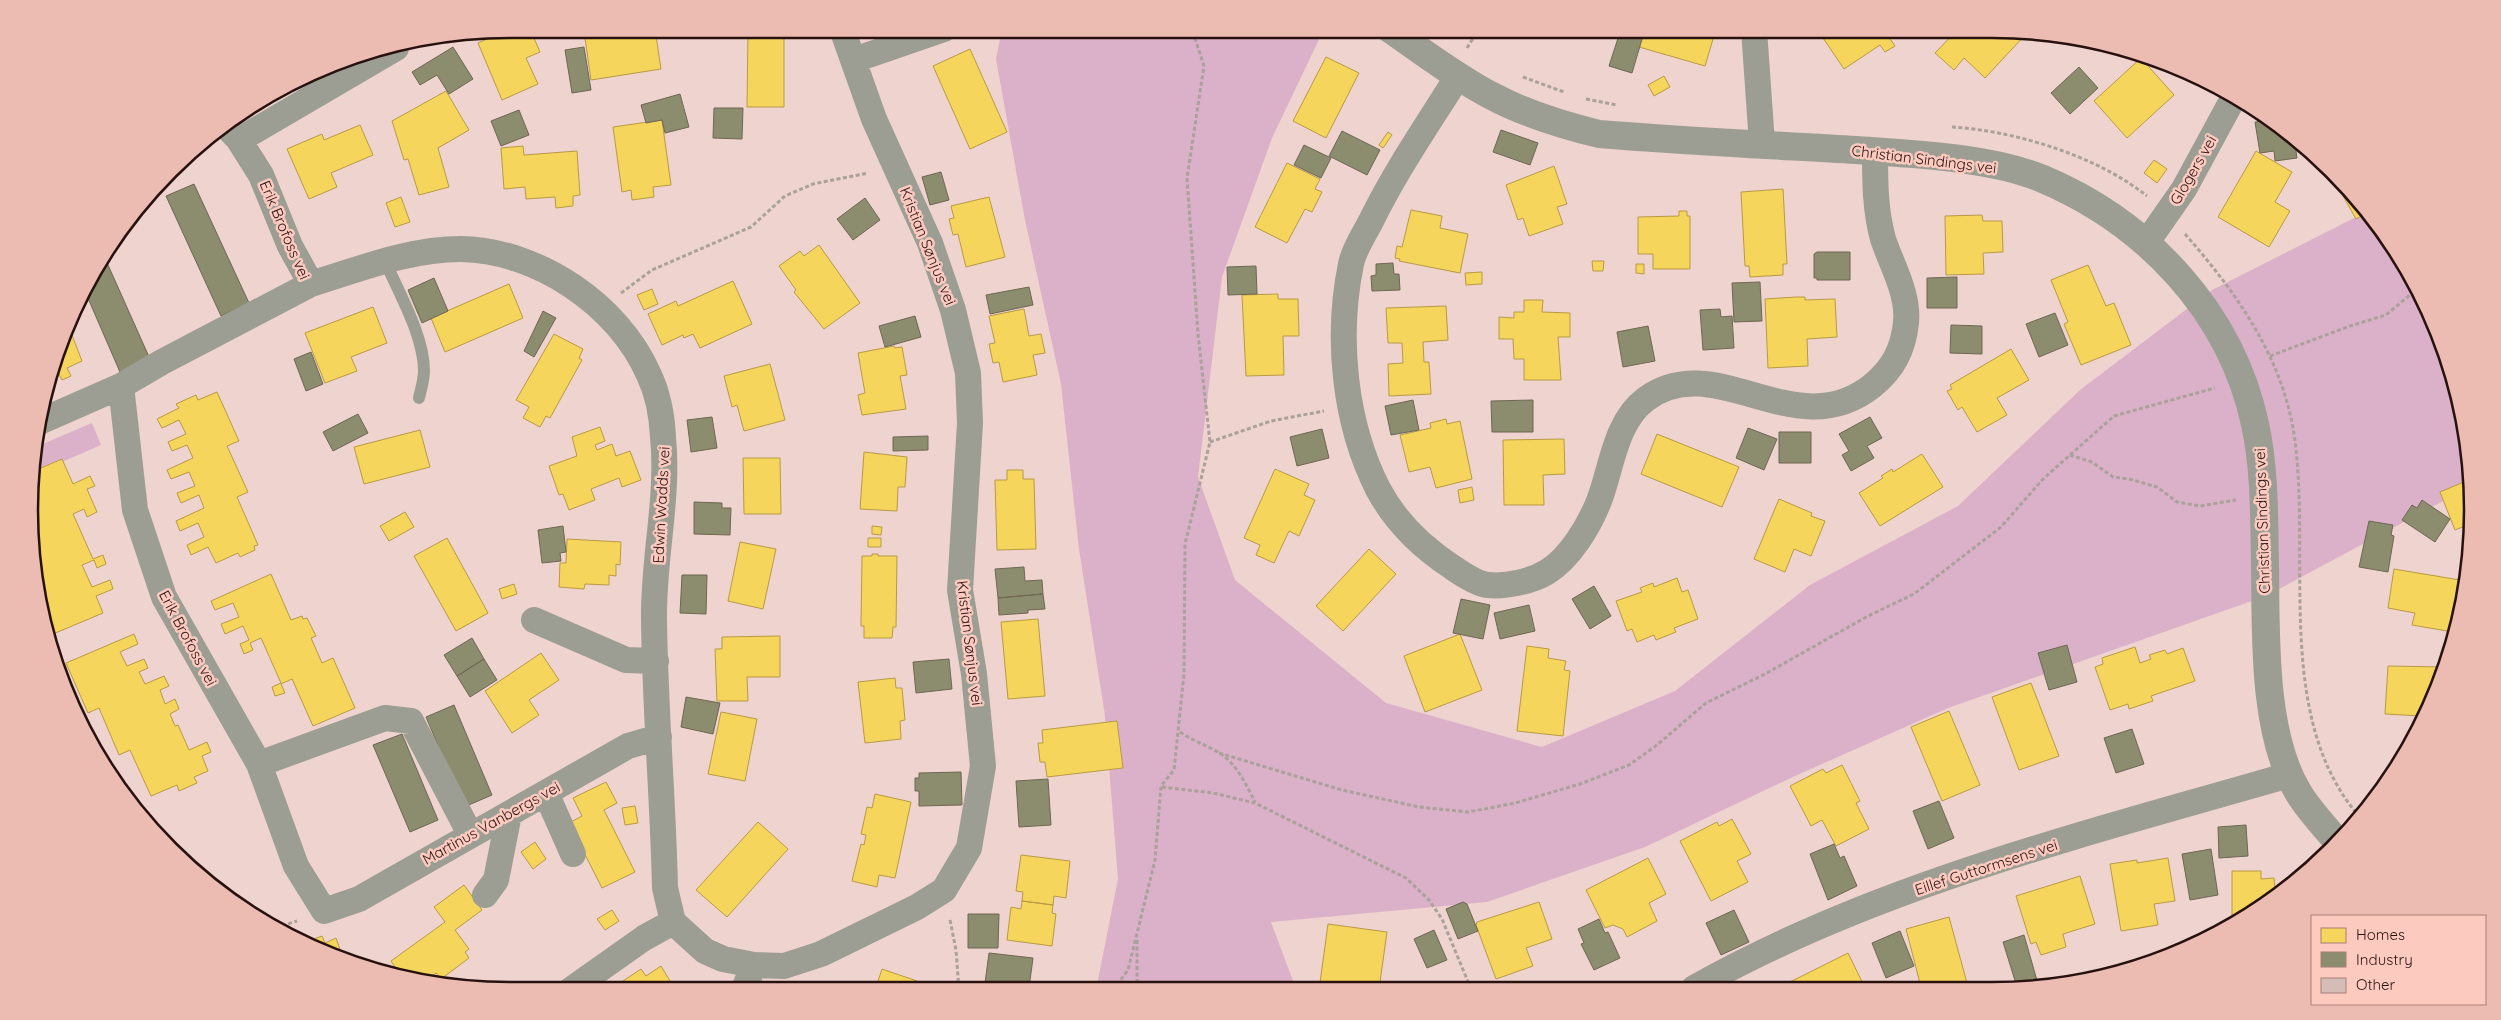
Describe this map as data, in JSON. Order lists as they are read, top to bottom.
{
  "streets": {
    "street": [
      "Christian Sindings vei",
      "Glogers vei",
      "Erik Brofoss vei",
      "Kristian Sønjus vei",
      "Edwin Wadds vei",
      "Martinus Vanbergs vei",
      "Eillef Guttormsens vei"
    ]
  },
  "crossings": [
    ["Christian Sindings vei", "Glogers vei"],
    ["Christian Sindings vei", "Eillef Guttormsens vei"],
    ["Erik Brofoss vei", "Edwin Wadds vei"],
    ["Erik Brofoss vei", "Martinus Vanbergs vei"],
    ["Kristian Sønjus vei", "Edwin Wadds vei"],
    ["Edwin Wadds vei", "Martinus Vanbergs vei"]
  ],
  "legend": ["Homes", "Industry", "Other"]
}
